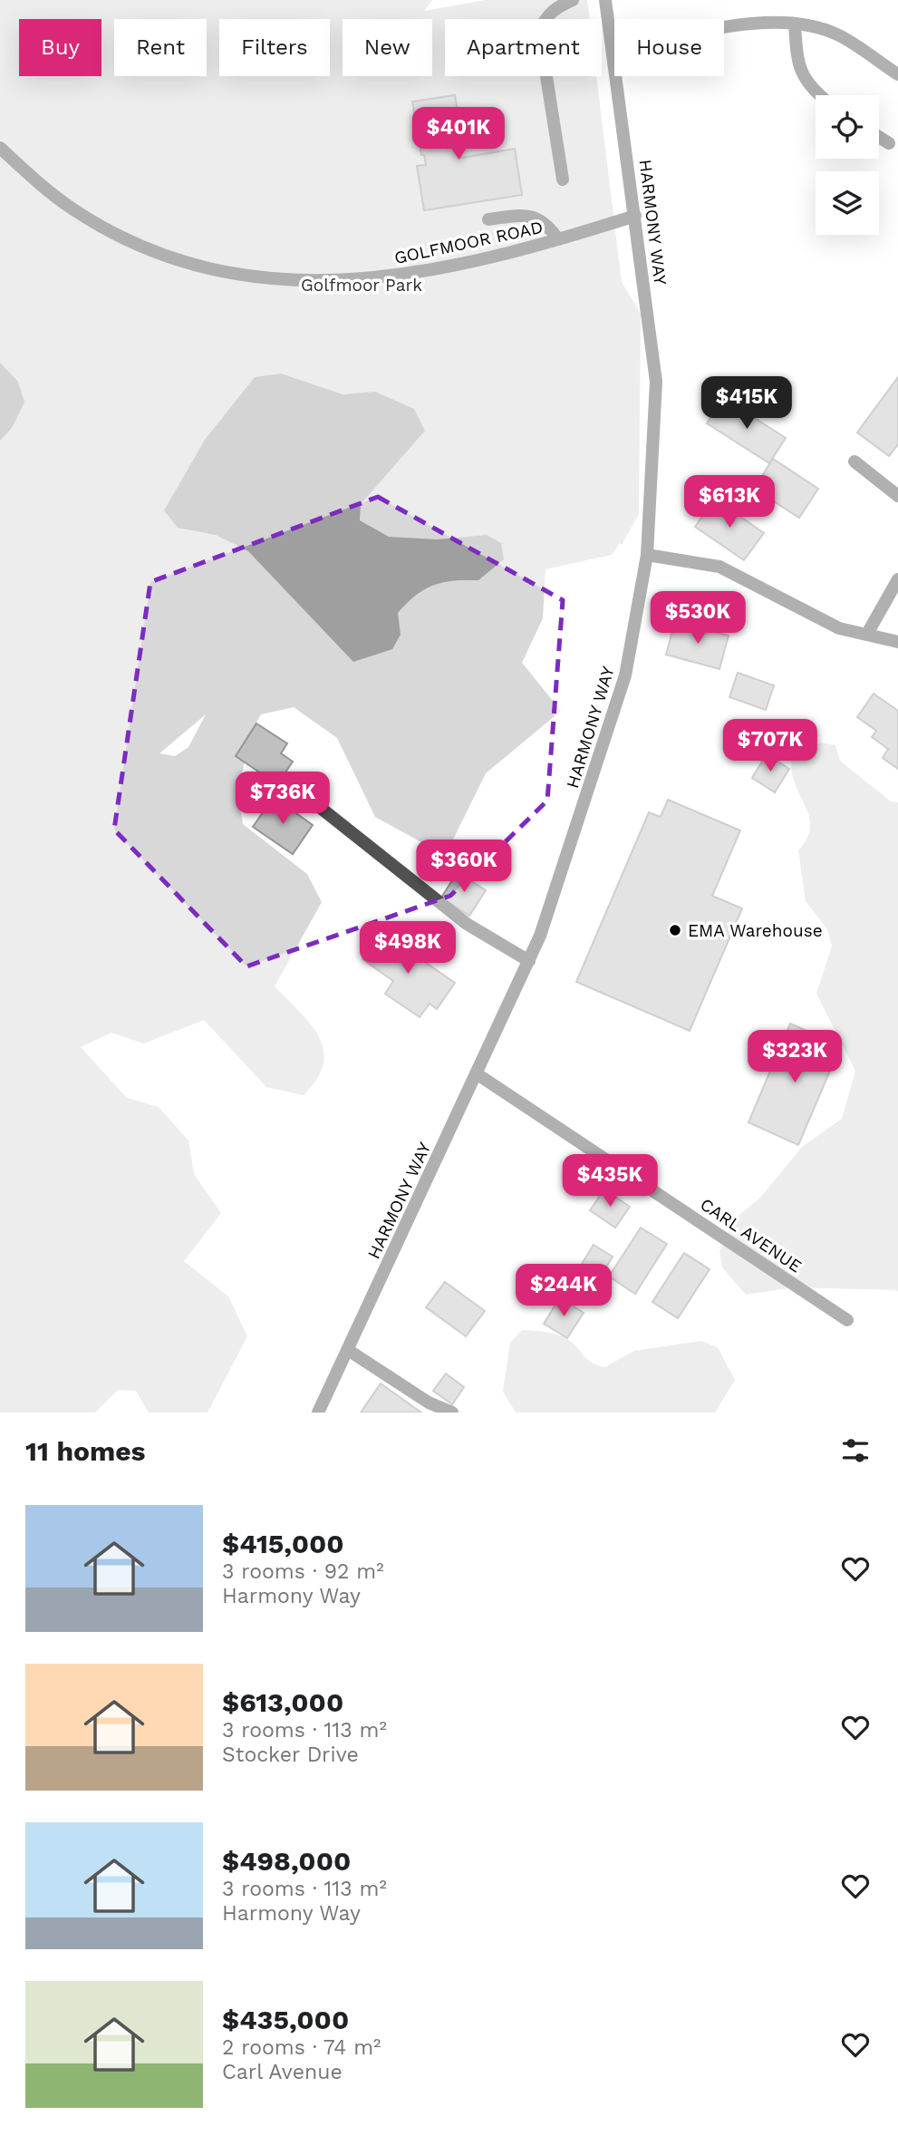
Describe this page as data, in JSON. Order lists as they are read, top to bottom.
{
  "streets": {
    "street": ["HARMONY WAY", "GOLFMOOR ROAD", "CARL AVENUE"]
  },
  "crossings": [
    ["HARMONY WAY", "GOLFMOOR ROAD"],
    ["HARMONY WAY", "CARL AVENUE"]
  ],
  "parks": ["Golfmoor Park"],
  "places": ["EMA Warehouse"],
  "page": {
    "chip": [
      "Buy",
      "Rent",
      "Filters",
      "New",
      "Apartment",
      "House"
    ],
    "price": [
      "$401K",
      "$415K",
      "$613K",
      "$530K",
      "$707K",
      "$736K",
      "$360K",
      "$498K",
      "$323K",
      "$435K",
      "$244K"
    ],
    "heading": "11 homes",
    "list": [
      {
        "name": "$415,000",
        "note": "3 rooms · 92 m² · Harmony Way"
      },
      {
        "name": "$613,000",
        "note": "3 rooms · 113 m² · Stocker Drive"
      },
      {
        "name": "$498,000",
        "note": "3 rooms · 113 m² · Harmony Way"
      },
      {
        "name": "$435,000",
        "note": "2 rooms · 74 m² · Carl Avenue"
      }
    ]
  }
}
